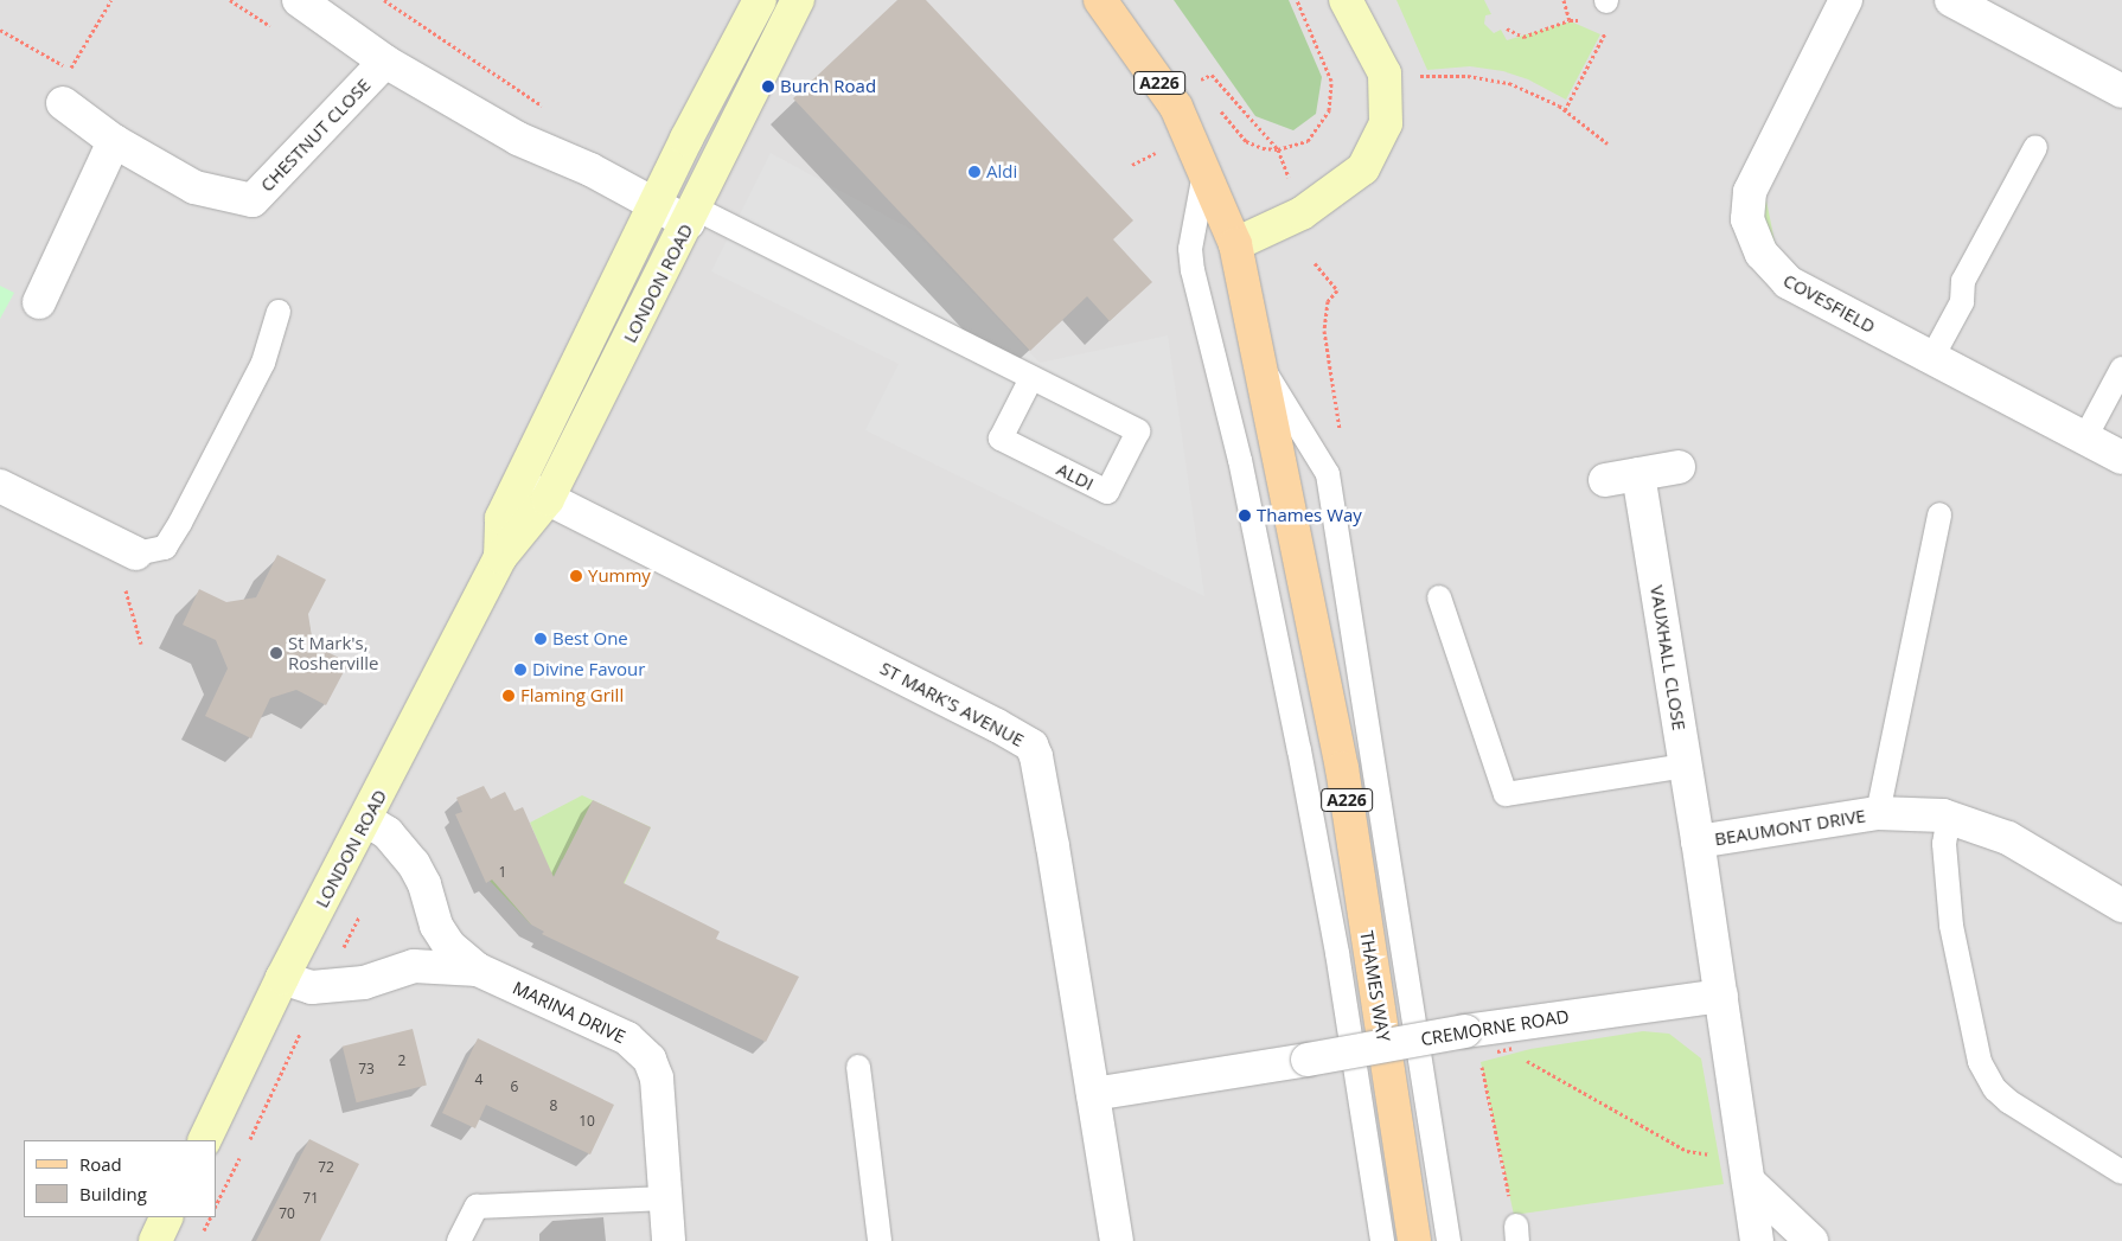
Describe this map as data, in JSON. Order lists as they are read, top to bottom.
{
  "streets": {
    "main road": ["A226", "LONDON ROAD", "THAMES WAY"],
    "street": [
      "CHESTNUT CLOSE",
      "COVESFIELD",
      "VAUXHALL CLOSE",
      "ST MARK'S AVENUE",
      "BEAUMONT DRIVE",
      "MARINA DRIVE",
      "CREMORNE ROAD"
    ],
    "lane": ["ALDI"]
  },
  "crossings": [
    ["LONDON ROAD", "ST MARK'S AVENUE"],
    ["LONDON ROAD", "MARINA DRIVE"],
    ["VAUXHALL CLOSE", "BEAUMONT DRIVE"],
    ["ST MARK'S AVENUE", "CREMORNE ROAD"],
    ["BEAUMONT DRIVE", "CREMORNE ROAD"]
  ],
  "places": [
    "Burch Road",
    "Aldi",
    "Thames Way",
    "Yummy",
    "Best One",
    "St Mark's, Rosherville",
    "Divine Favour",
    "Flaming Grill"
  ],
  "house_numbers": [
    "1",
    "2",
    "73",
    "4",
    "6",
    "8",
    "10",
    "72",
    "71",
    "70"
  ],
  "legend": ["Road", "Building"]
}
